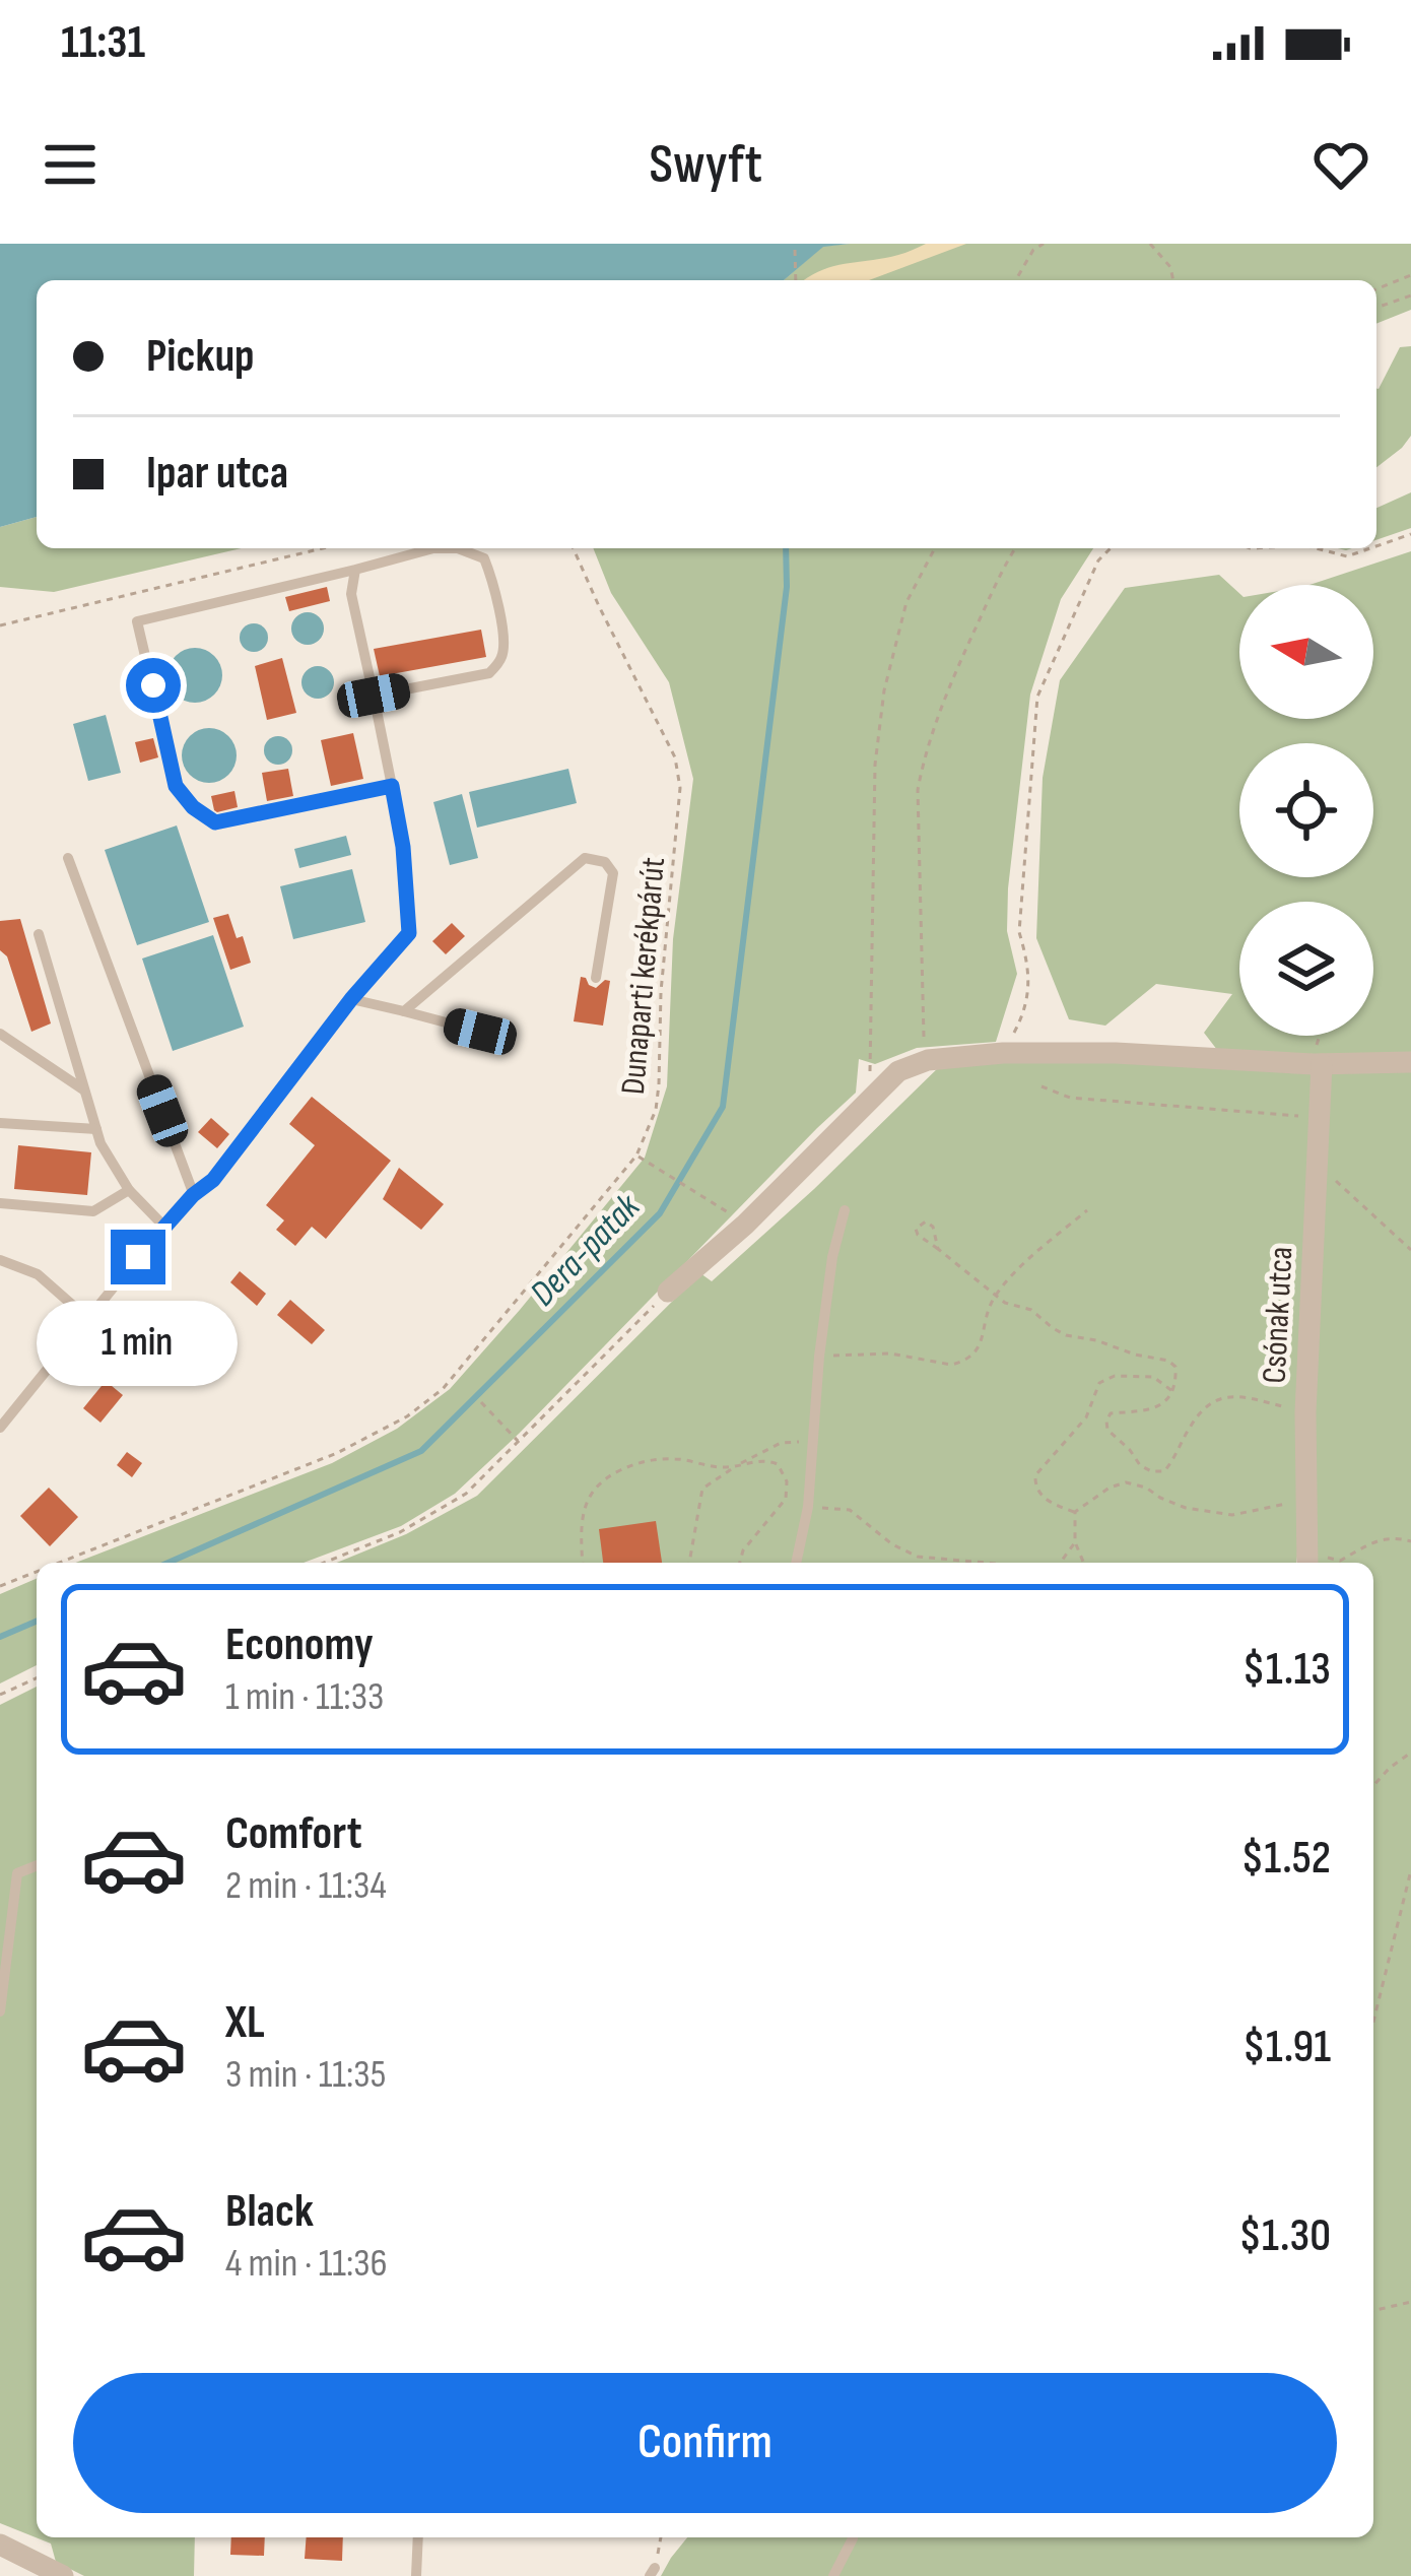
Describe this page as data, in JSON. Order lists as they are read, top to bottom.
{
  "streets": {
    "street": ["Csónak utca"],
    "path": ["Dunaparti kerékpárút"]
  },
  "water": ["Dera-patak"],
  "north": "left",
  "page": {
    "status": "11:31",
    "header": "Swyft",
    "banner": ["Pickup", "Ipar utca"],
    "bubble": "1 min",
    "list": [
      {
        "name": "Economy",
        "note": "1 min · 11:33",
        "value": "$1.13"
      },
      {
        "name": "Comfort",
        "note": "2 min · 11:34",
        "value": "$1.52"
      },
      {
        "name": "XL",
        "note": "3 min · 11:35",
        "value": "$1.91"
      },
      {
        "name": "Black",
        "note": "4 min · 11:36",
        "value": "$1.30"
      }
    ],
    "buttons": "Confirm"
  }
}
